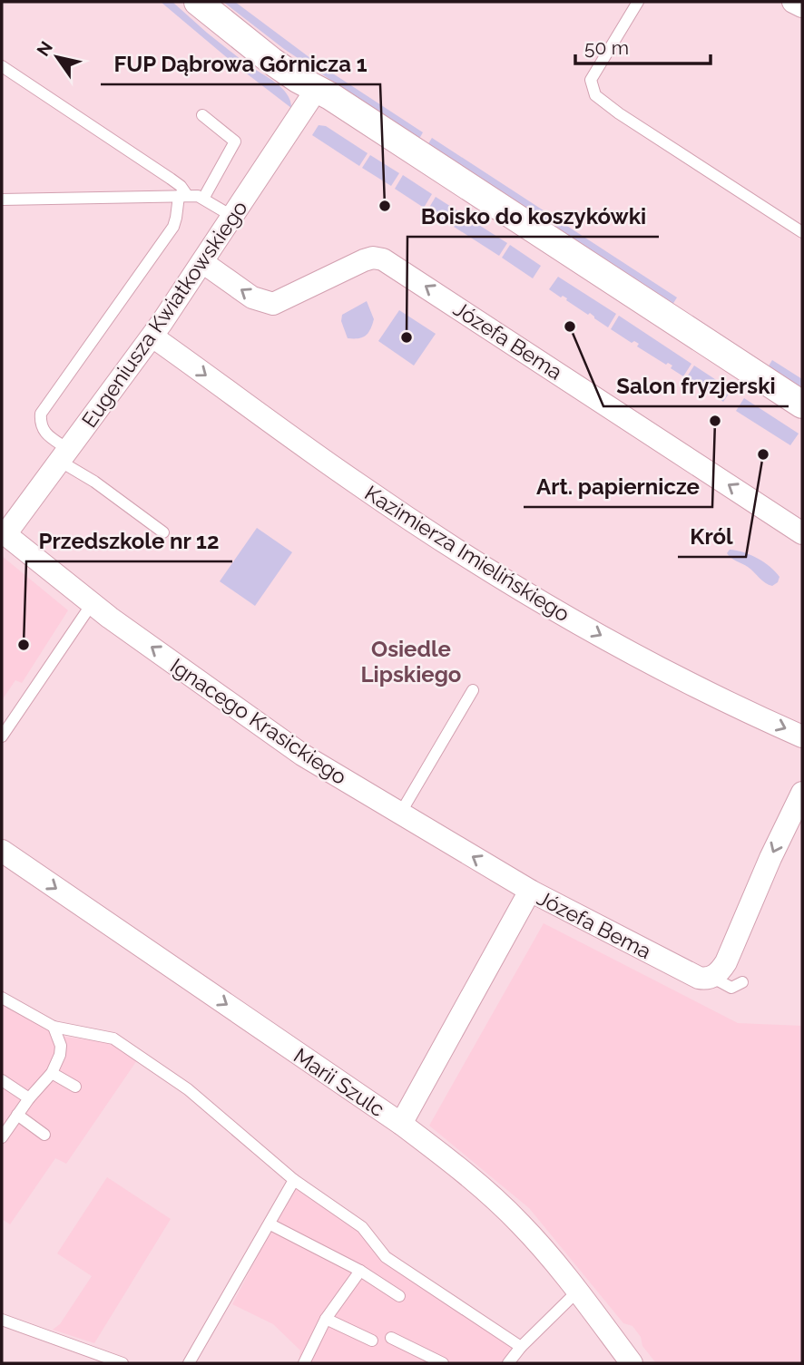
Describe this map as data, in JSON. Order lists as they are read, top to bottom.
{
  "streets": {
    "street": [
      "Eugeniusza Kwiatkowskiego",
      "Józefa Bema",
      "Kazimierza Imielińskiego",
      "Ignacego Krasickiego",
      "Marii Szulc"
    ]
  },
  "crossings": [
    ["Eugeniusza Kwiatkowskiego", "Józefa Bema"],
    ["Eugeniusza Kwiatkowskiego", "Kazimierza Imielińskiego"],
    ["Eugeniusza Kwiatkowskiego", "Ignacego Krasickiego"],
    ["Józefa Bema", "Ignacego Krasickiego"],
    ["Józefa Bema", "Marii Szulc"]
  ],
  "one_way": ["Kazimierza Imielińskiego", "Ignacego Krasickiego", "Marii Szulc"],
  "districts": ["Osiedle Lipskiego"],
  "places": [
    "FUP Dąbrowa Górnicza 1",
    "Salon fryzjerski",
    "Boisko do koszykówki",
    "Art. papiernicze",
    "Król",
    "Przedszkole nr 12"
  ],
  "scale_bar": "50 m",
  "north": "top left"
}
